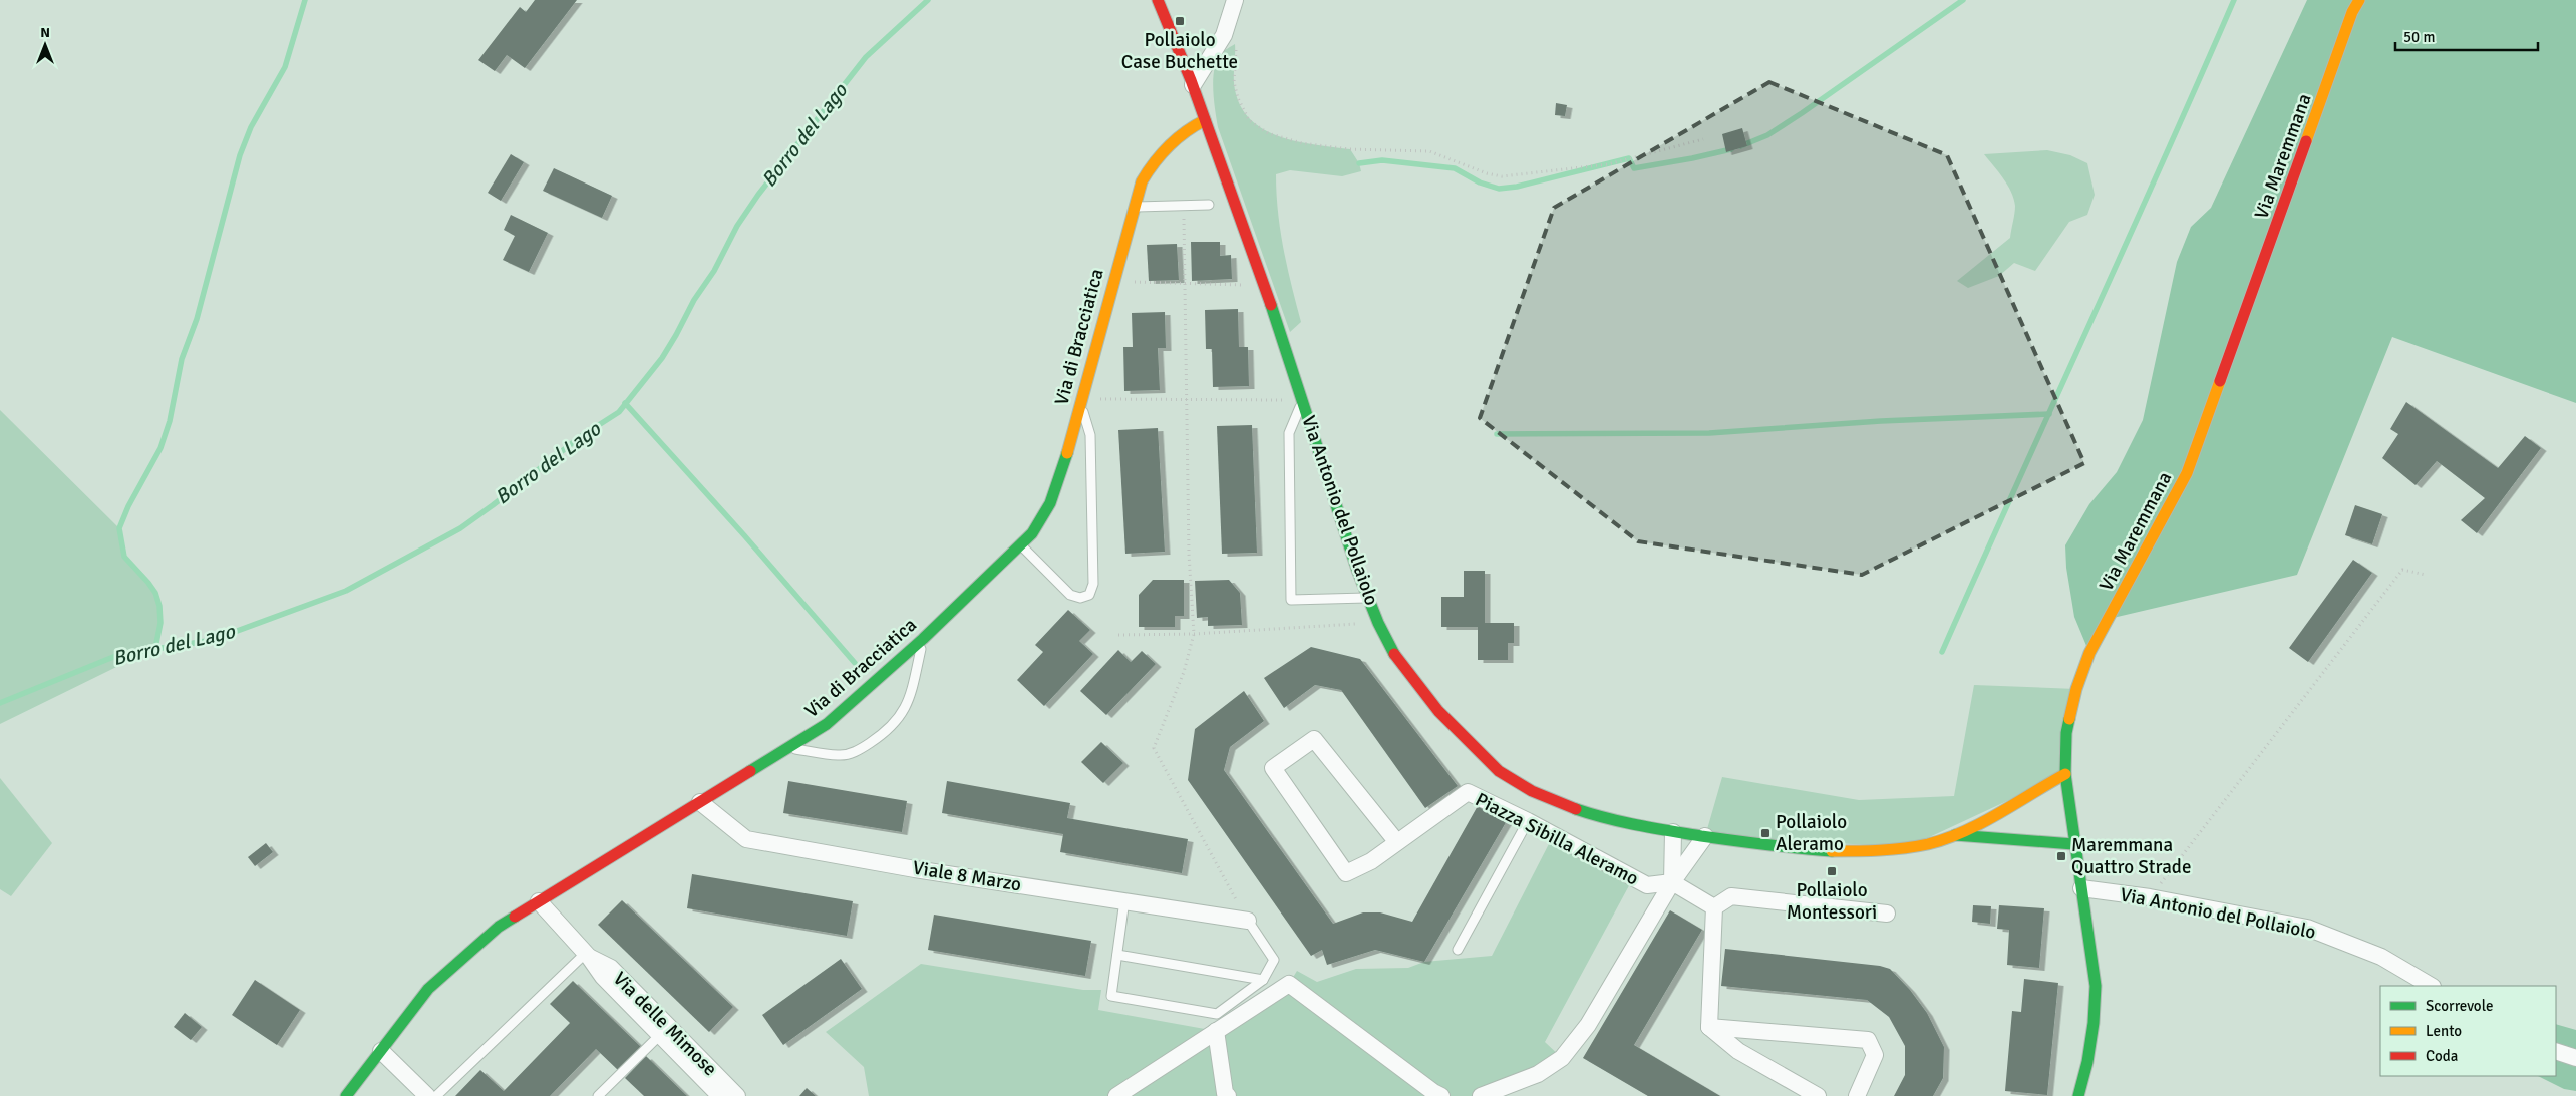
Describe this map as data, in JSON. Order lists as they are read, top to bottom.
{
  "streets": {
    "street": [
      "Via Maremmana",
      "Via di Bracciatica",
      "Via Antonio del Pollaiolo",
      "Piazza Sibilla Aleramo",
      "Viale 8 Marzo",
      "Via delle Mimose"
    ]
  },
  "crossings": [
    ["Via Maremmana", "Via Antonio del Pollaiolo"],
    ["Via di Bracciatica", "Via Antonio del Pollaiolo"],
    ["Via di Bracciatica", "Viale 8 Marzo"],
    ["Via di Bracciatica", "Via delle Mimose"]
  ],
  "water": ["Borro del Lago"],
  "places": {
    "transit": [
      "Pollaiolo Case Buchette",
      "Pollaiolo Aleramo",
      "Maremmana Quattro Strade",
      "Pollaiolo Montessori"
    ]
  },
  "legend": ["Scorrevole", "Lento", "Coda"],
  "scale_bar": "50 m",
  "north": "top"
}
